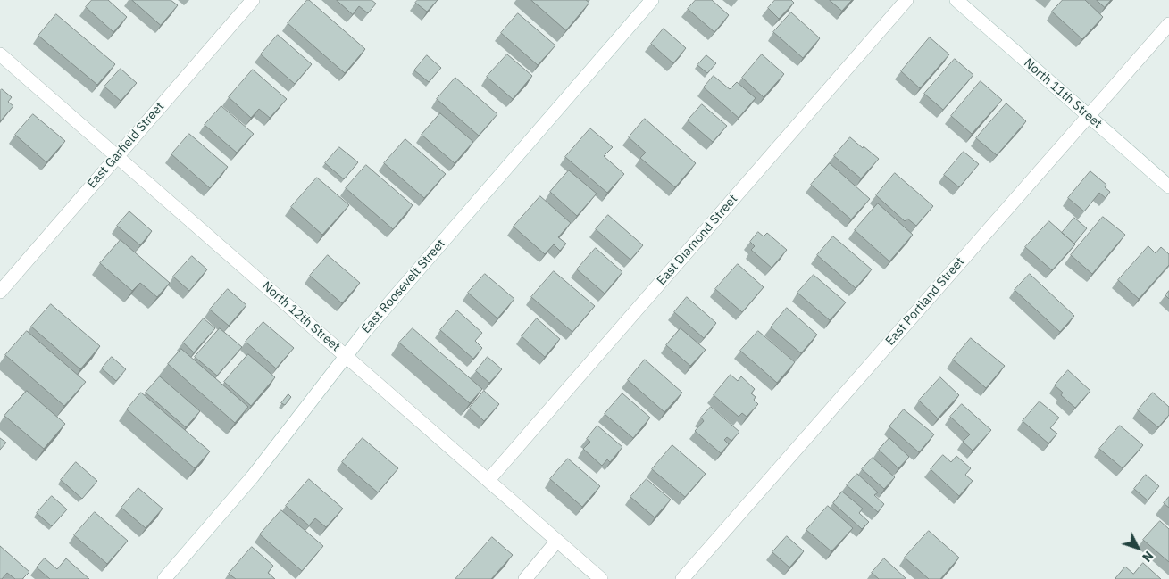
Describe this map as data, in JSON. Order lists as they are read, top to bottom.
{
  "streets": {
    "street": [
      "North 11th Street",
      "East Garfield Street",
      "East Diamond Street",
      "East Roosevelt Street",
      "East Portland Street",
      "North 12th Street"
    ]
  },
  "crossings": [
    ["North 11th Street", "East Portland Street"],
    ["East Garfield Street", "North 12th Street"],
    ["East Diamond Street", "North 12th Street"],
    ["East Roosevelt Street", "North 12th Street"]
  ],
  "north": "bottom right"
}
